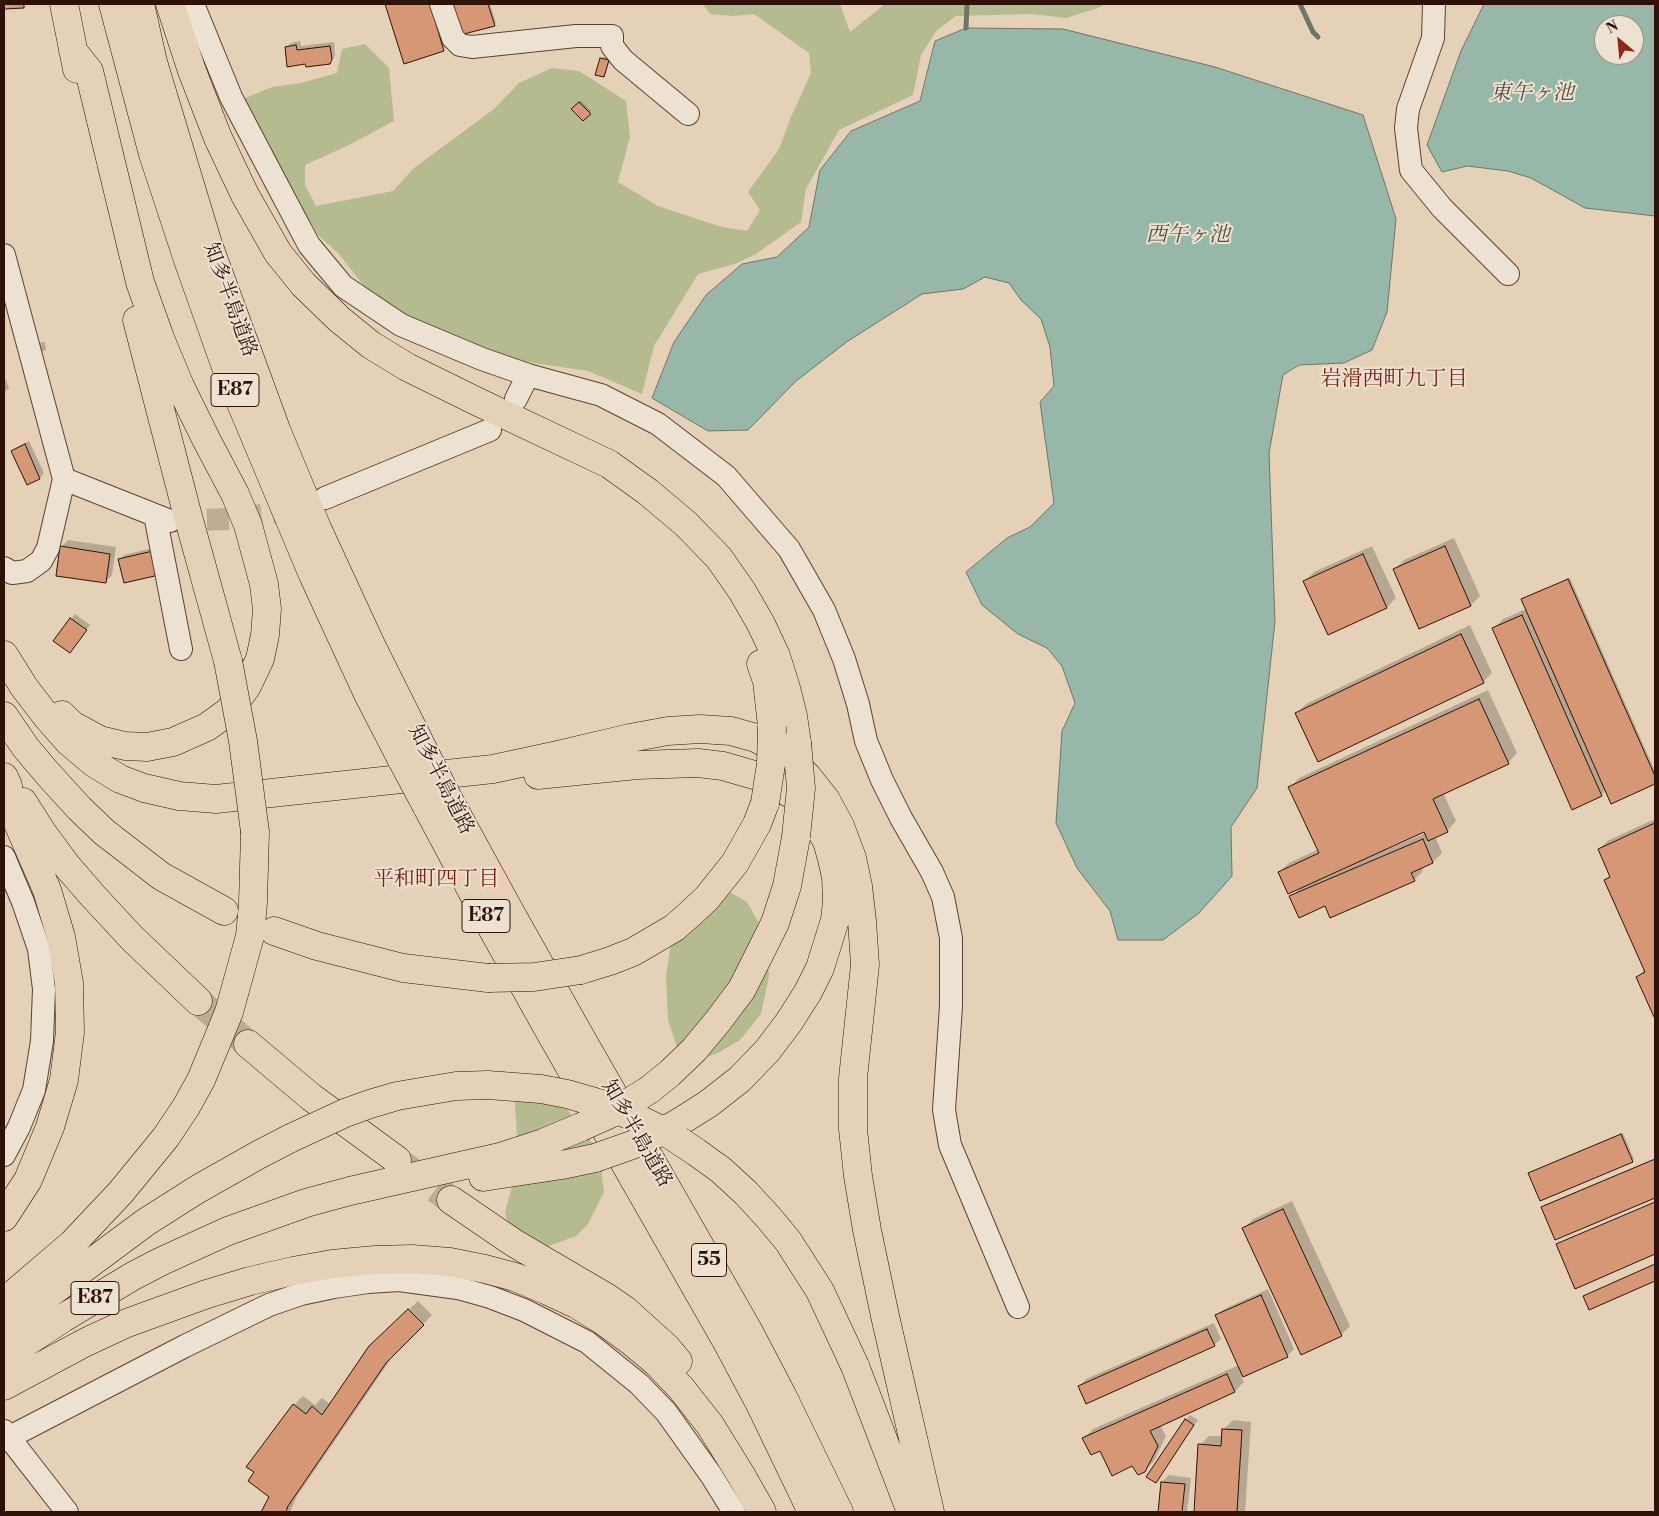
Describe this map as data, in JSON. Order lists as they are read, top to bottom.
{
  "streets": {
    "highway": ["知多半島道路", "E87", "55"]
  },
  "districts": ["岩滑西町九丁目", "平和町四丁目"],
  "water": ["東午ヶ池", "西午ヶ池"],
  "north": "top left"
}
